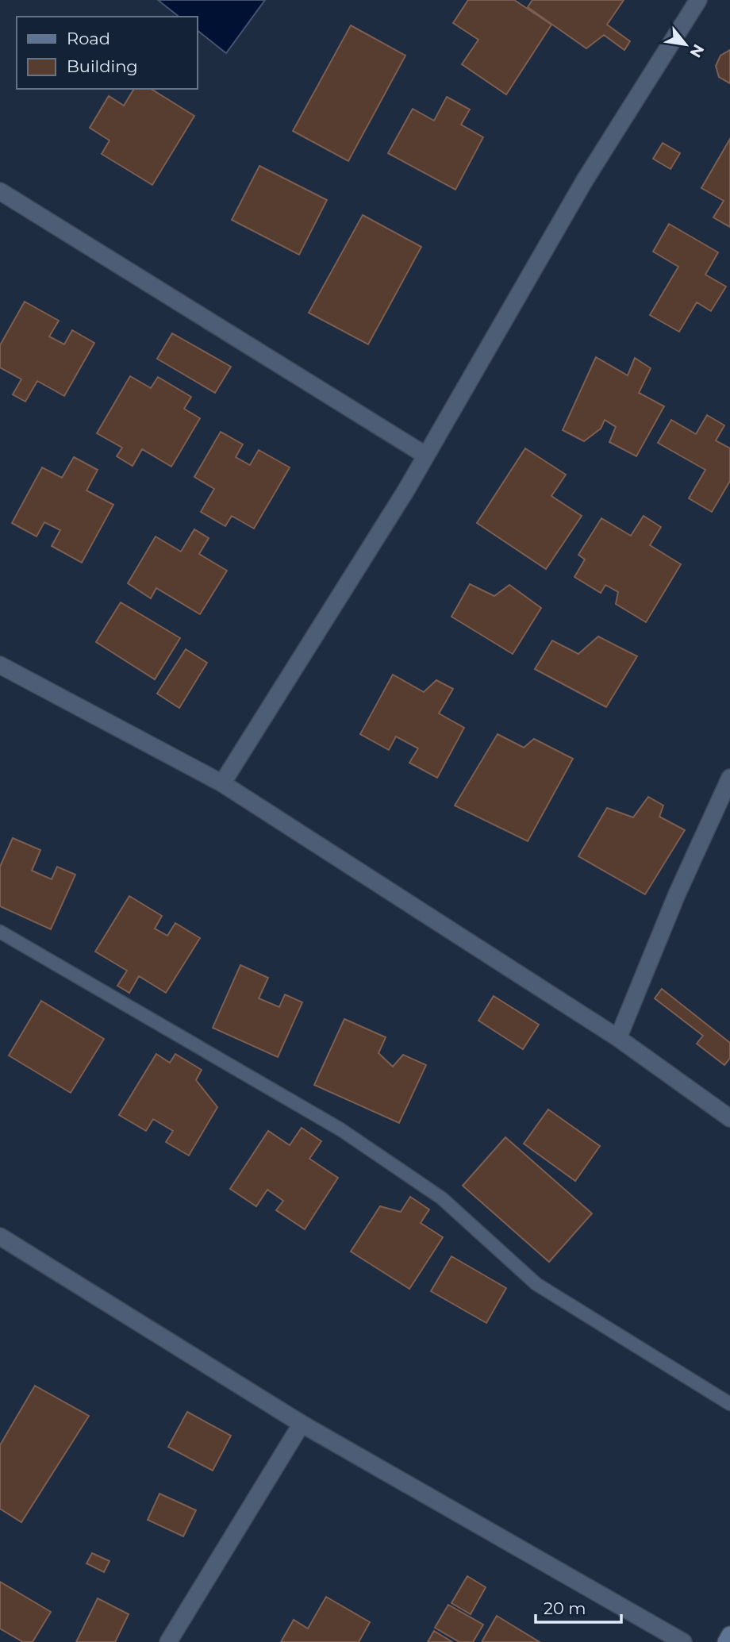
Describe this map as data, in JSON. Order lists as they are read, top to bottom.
{
  "legend": ["Road", "Building"],
  "scale_bar": "20 m",
  "north": "bottom right"
}
